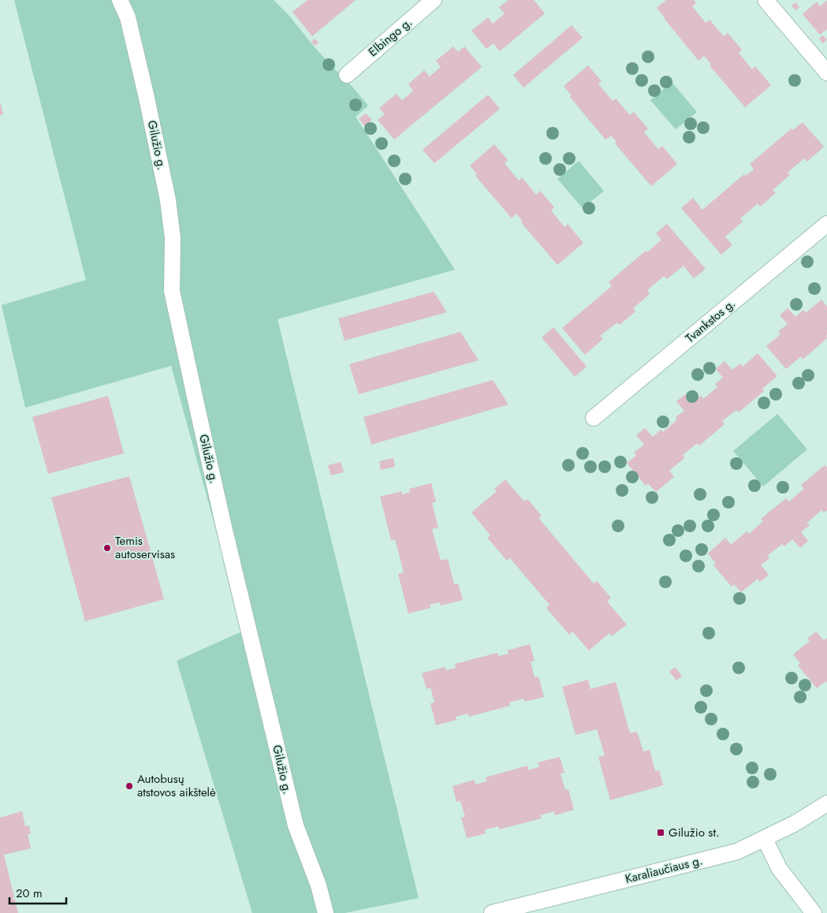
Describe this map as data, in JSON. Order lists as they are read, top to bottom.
{
  "streets": {
    "street": [
      "Elbingo g.",
      "Gilužio g.",
      "Tvankstos g.",
      "Karaliaučiaus g."
    ]
  },
  "places": {
    "other": ["Temis autoservisas", "Autobusų atstovos aikštelė"],
    "transit": ["Gilužio st."]
  },
  "scale_bar": "20 m"
}
